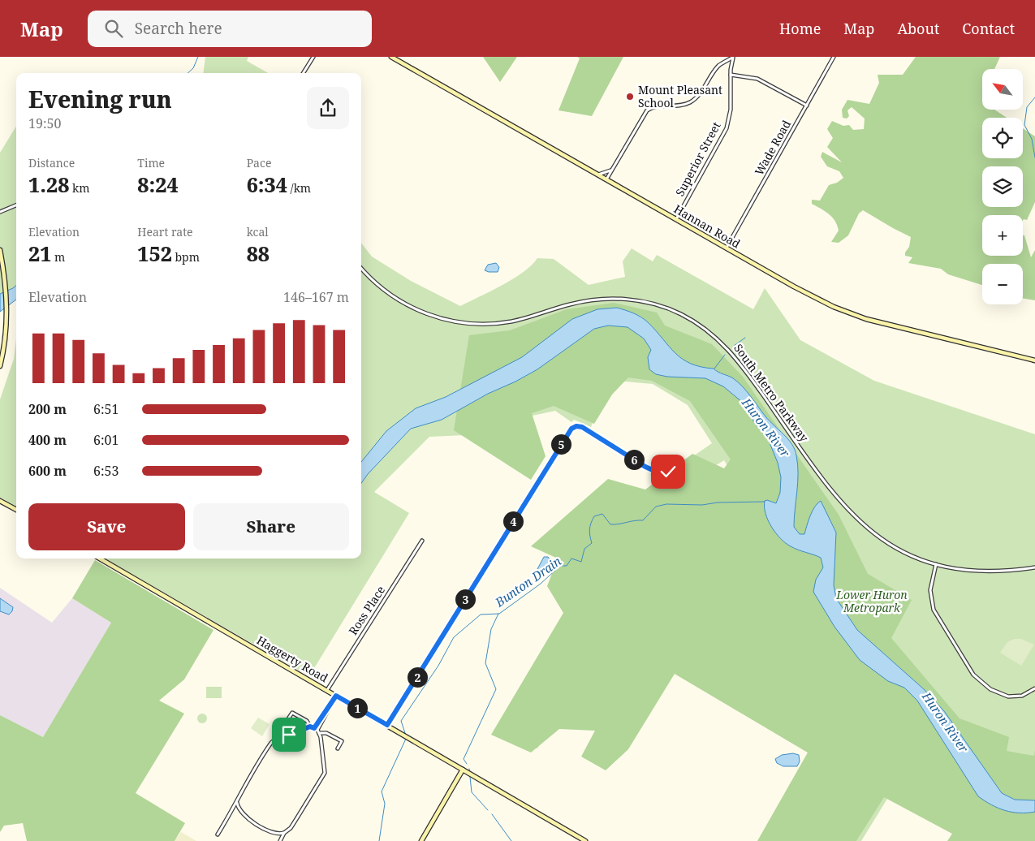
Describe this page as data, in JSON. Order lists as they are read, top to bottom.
{
  "streets": {
    "street": [
      "Wade Road",
      "Superior Street",
      "Hannan Road",
      "South Metro Parkway",
      "Ross Place",
      "Haggerty Road"
    ]
  },
  "crossings": [
    ["Wade Road", "Hannan Road"],
    ["Superior Street", "Hannan Road"],
    ["Ross Place", "Haggerty Road"]
  ],
  "water": ["Huron River", "Bunton Drain"],
  "parks": ["Lower Huron Metropark"],
  "places": ["Mount Pleasant School"],
  "north": "top left",
  "page": {
    "header": "Map",
    "search": "Search here",
    "nav": [
      "Home",
      "Map",
      "About",
      "Contact"
    ],
    "map_buttons": ["+", "−"],
    "heading": ["Evening run", "19:50"],
    "stats": [
      ["Distance", "1.28 km"],
      ["Time", "8:24"],
      ["Pace", "6:34 /km"],
      ["Elevation", "21 m"],
      ["Heart rate", "152 bpm"],
      ["kcal", "88"]
    ],
    "chart": ["Elevation", "146–167 m"],
    "list": [
      {
        "name": "200 m",
        "note": "6:51"
      },
      {
        "name": "400 m",
        "note": "6:01"
      },
      {
        "name": "600 m",
        "note": "6:53"
      }
    ],
    "pins": [
      "5",
      "6",
      "4",
      "3",
      "2",
      "1"
    ],
    "buttons": ["Save", "Share"]
  }
}
